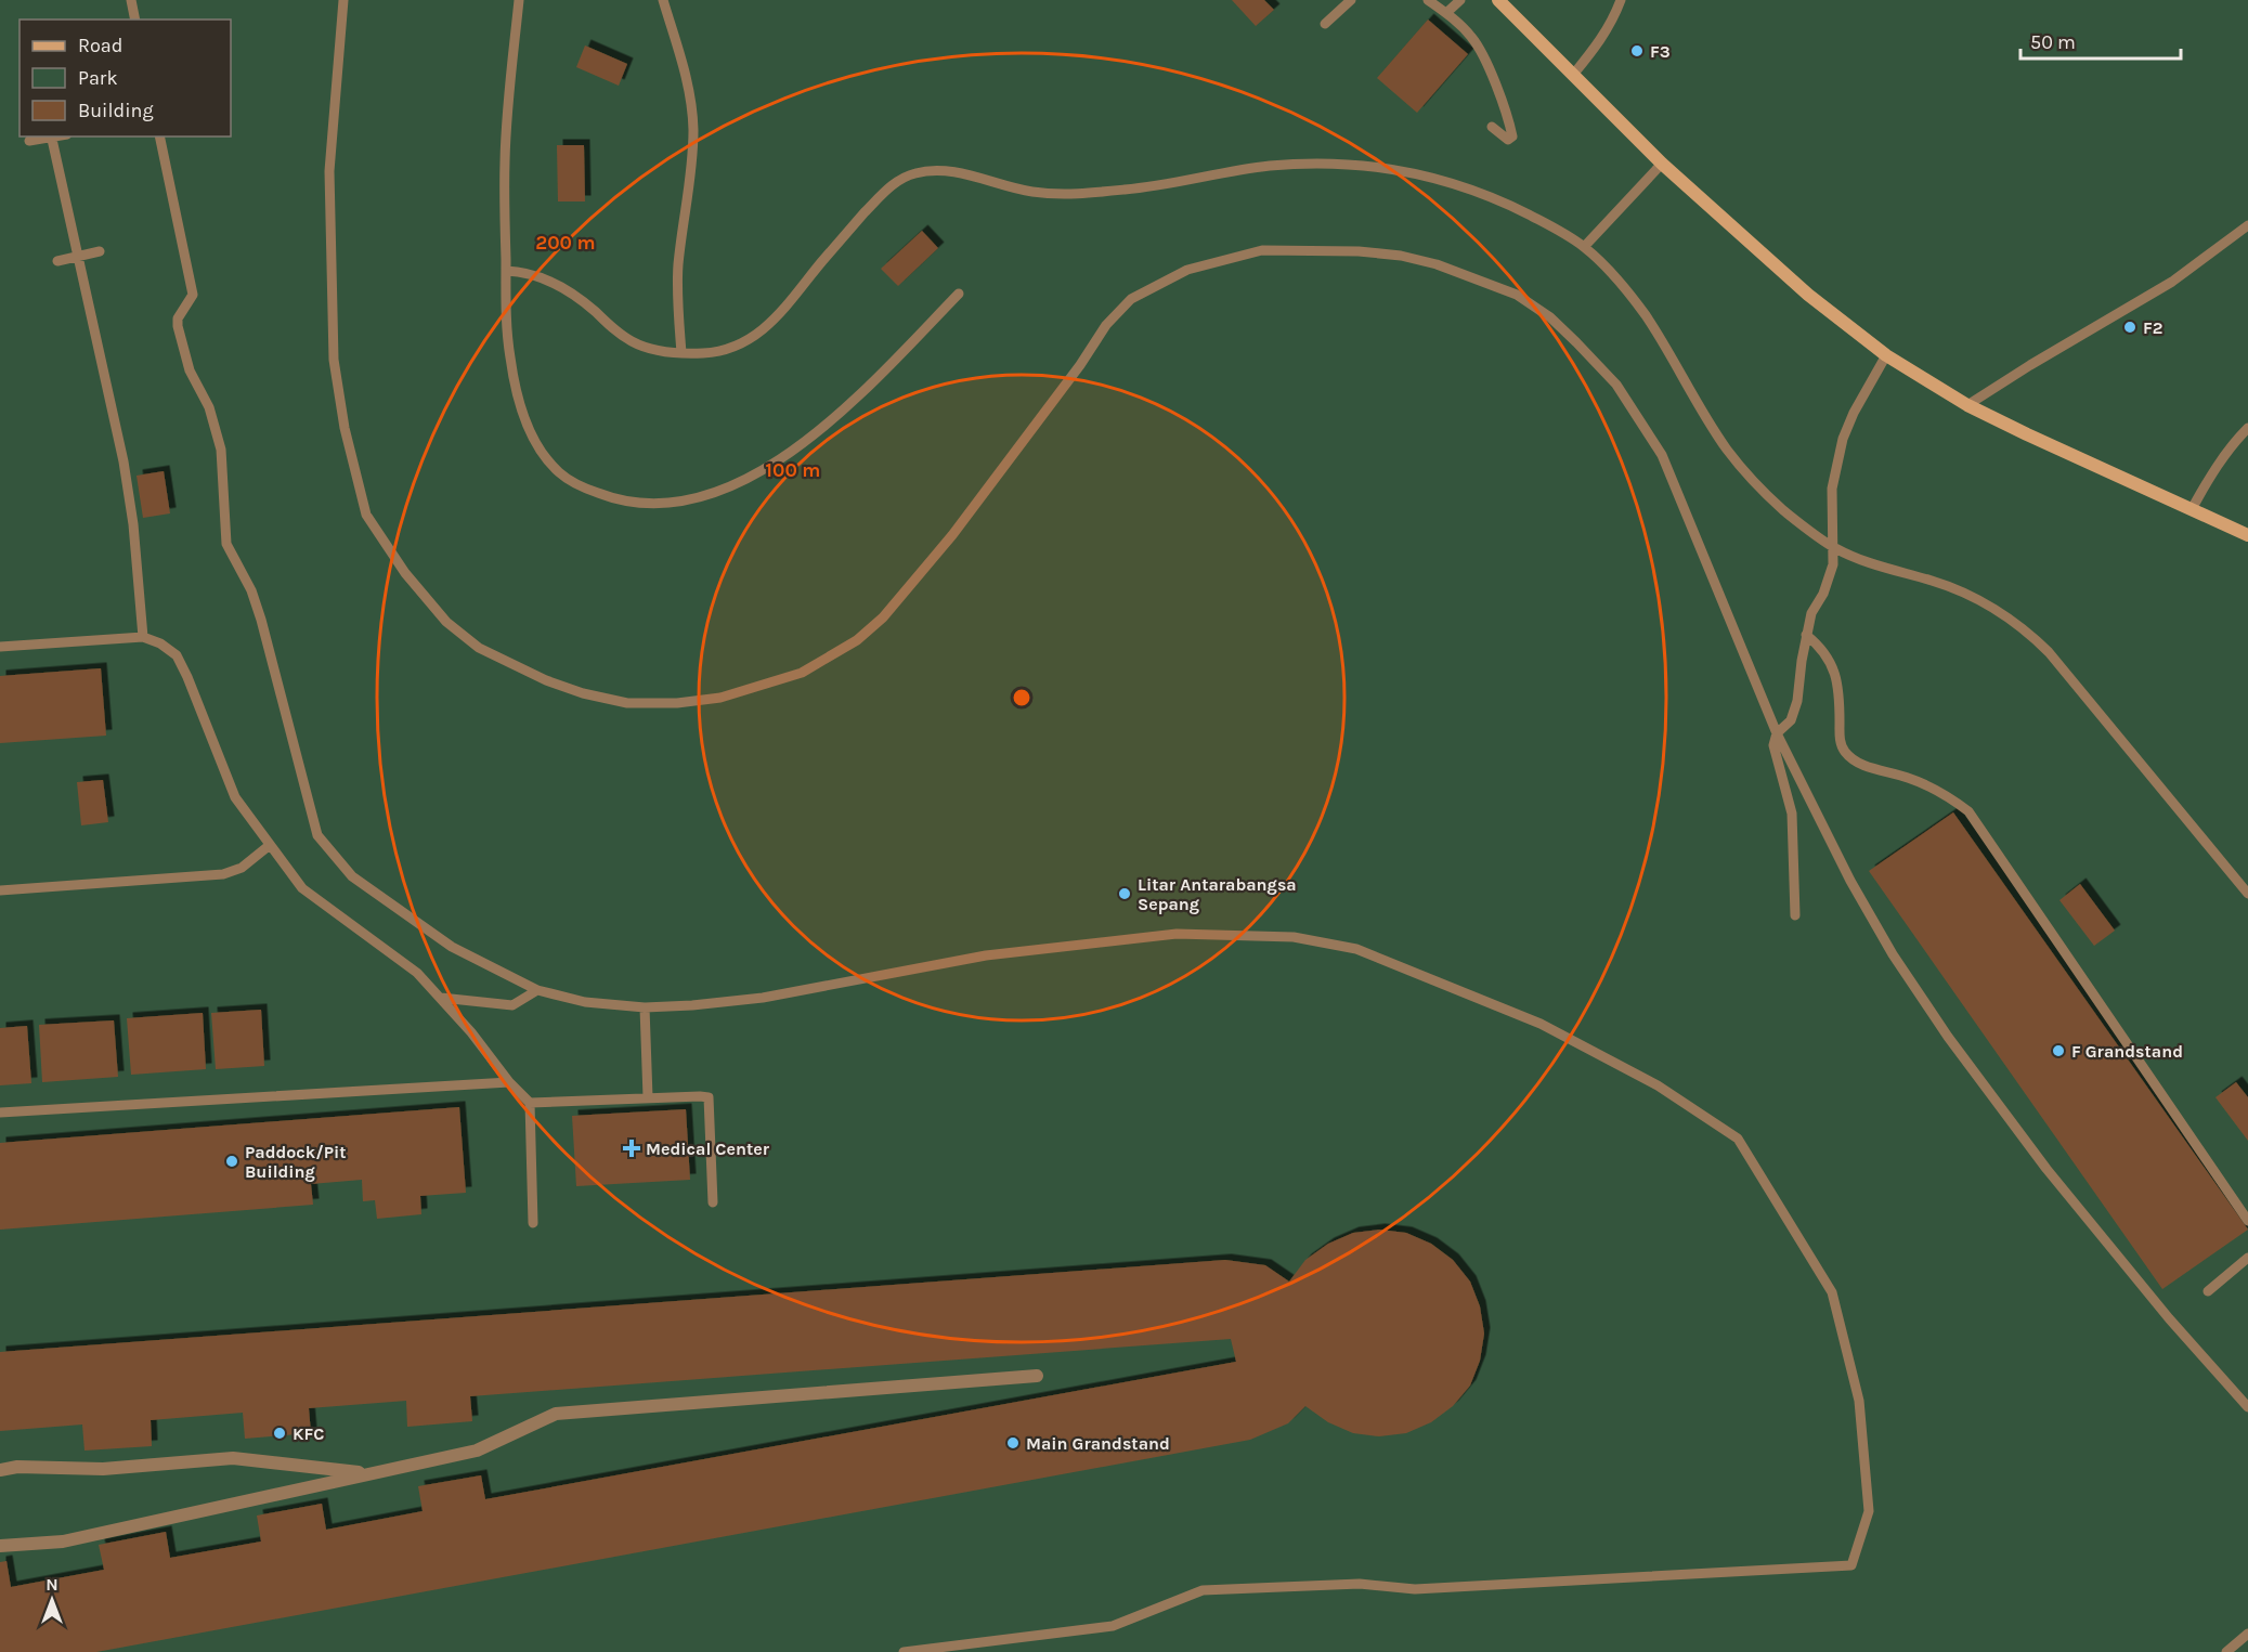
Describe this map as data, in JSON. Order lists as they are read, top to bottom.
{
  "places": {
    "other": [
      "F3",
      "F2",
      "Litar Antarabangsa Sepang",
      "F Grandstand",
      "Paddock/Pit Building",
      "KFC",
      "Main Grandstand"
    ],
    "health": ["Medical Center"]
  },
  "legend": ["Road", "Park", "Building"],
  "scale_bar": "50 m",
  "north": "top",
  "rings": ["200 m", "100 m"]
}
